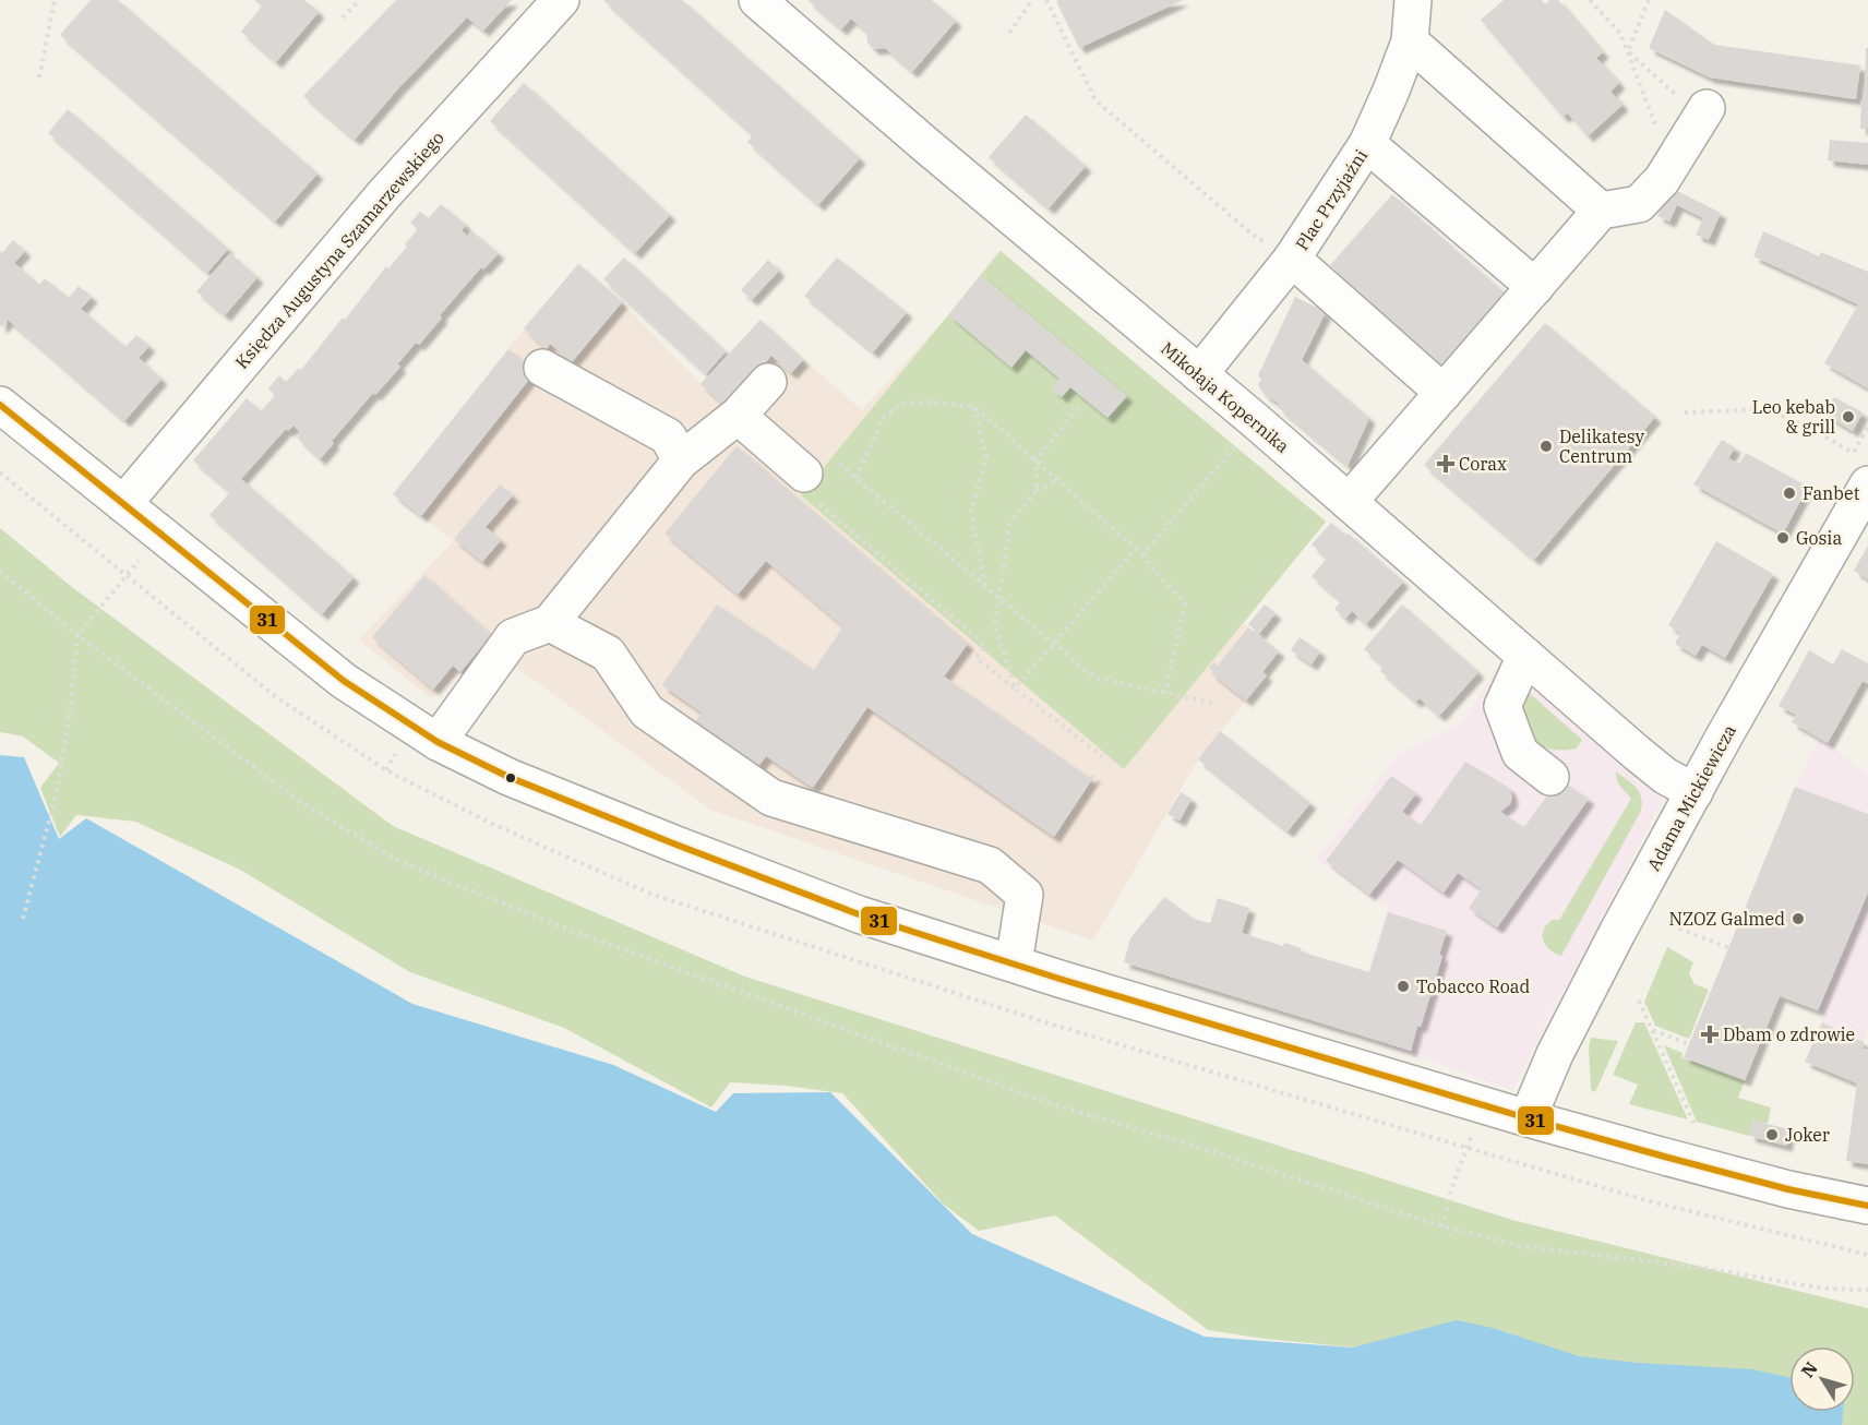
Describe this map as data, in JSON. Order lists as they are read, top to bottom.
{
  "streets": {
    "street": [
      "Plac Przyjaźni",
      "Księdza Augustyna Szamarzewskiego",
      "Mikołaja Kopernika",
      "Adama Mickiewicza"
    ]
  },
  "crossings": [
    ["Plac Przyjaźni", "Mikołaja Kopernika"],
    ["Mikołaja Kopernika", "Adama Mickiewicza"]
  ],
  "places": {
    "other": [
      "Leo kebab & grill",
      "Delikatesy Centrum",
      "Fanbet",
      "Gosia",
      "NZOZ Galmed",
      "Tobacco Road",
      "Joker"
    ],
    "health": ["Corax", "Dbam o zdrowie"]
  },
  "lines": ["transit line 31"],
  "north": "top left"
}
